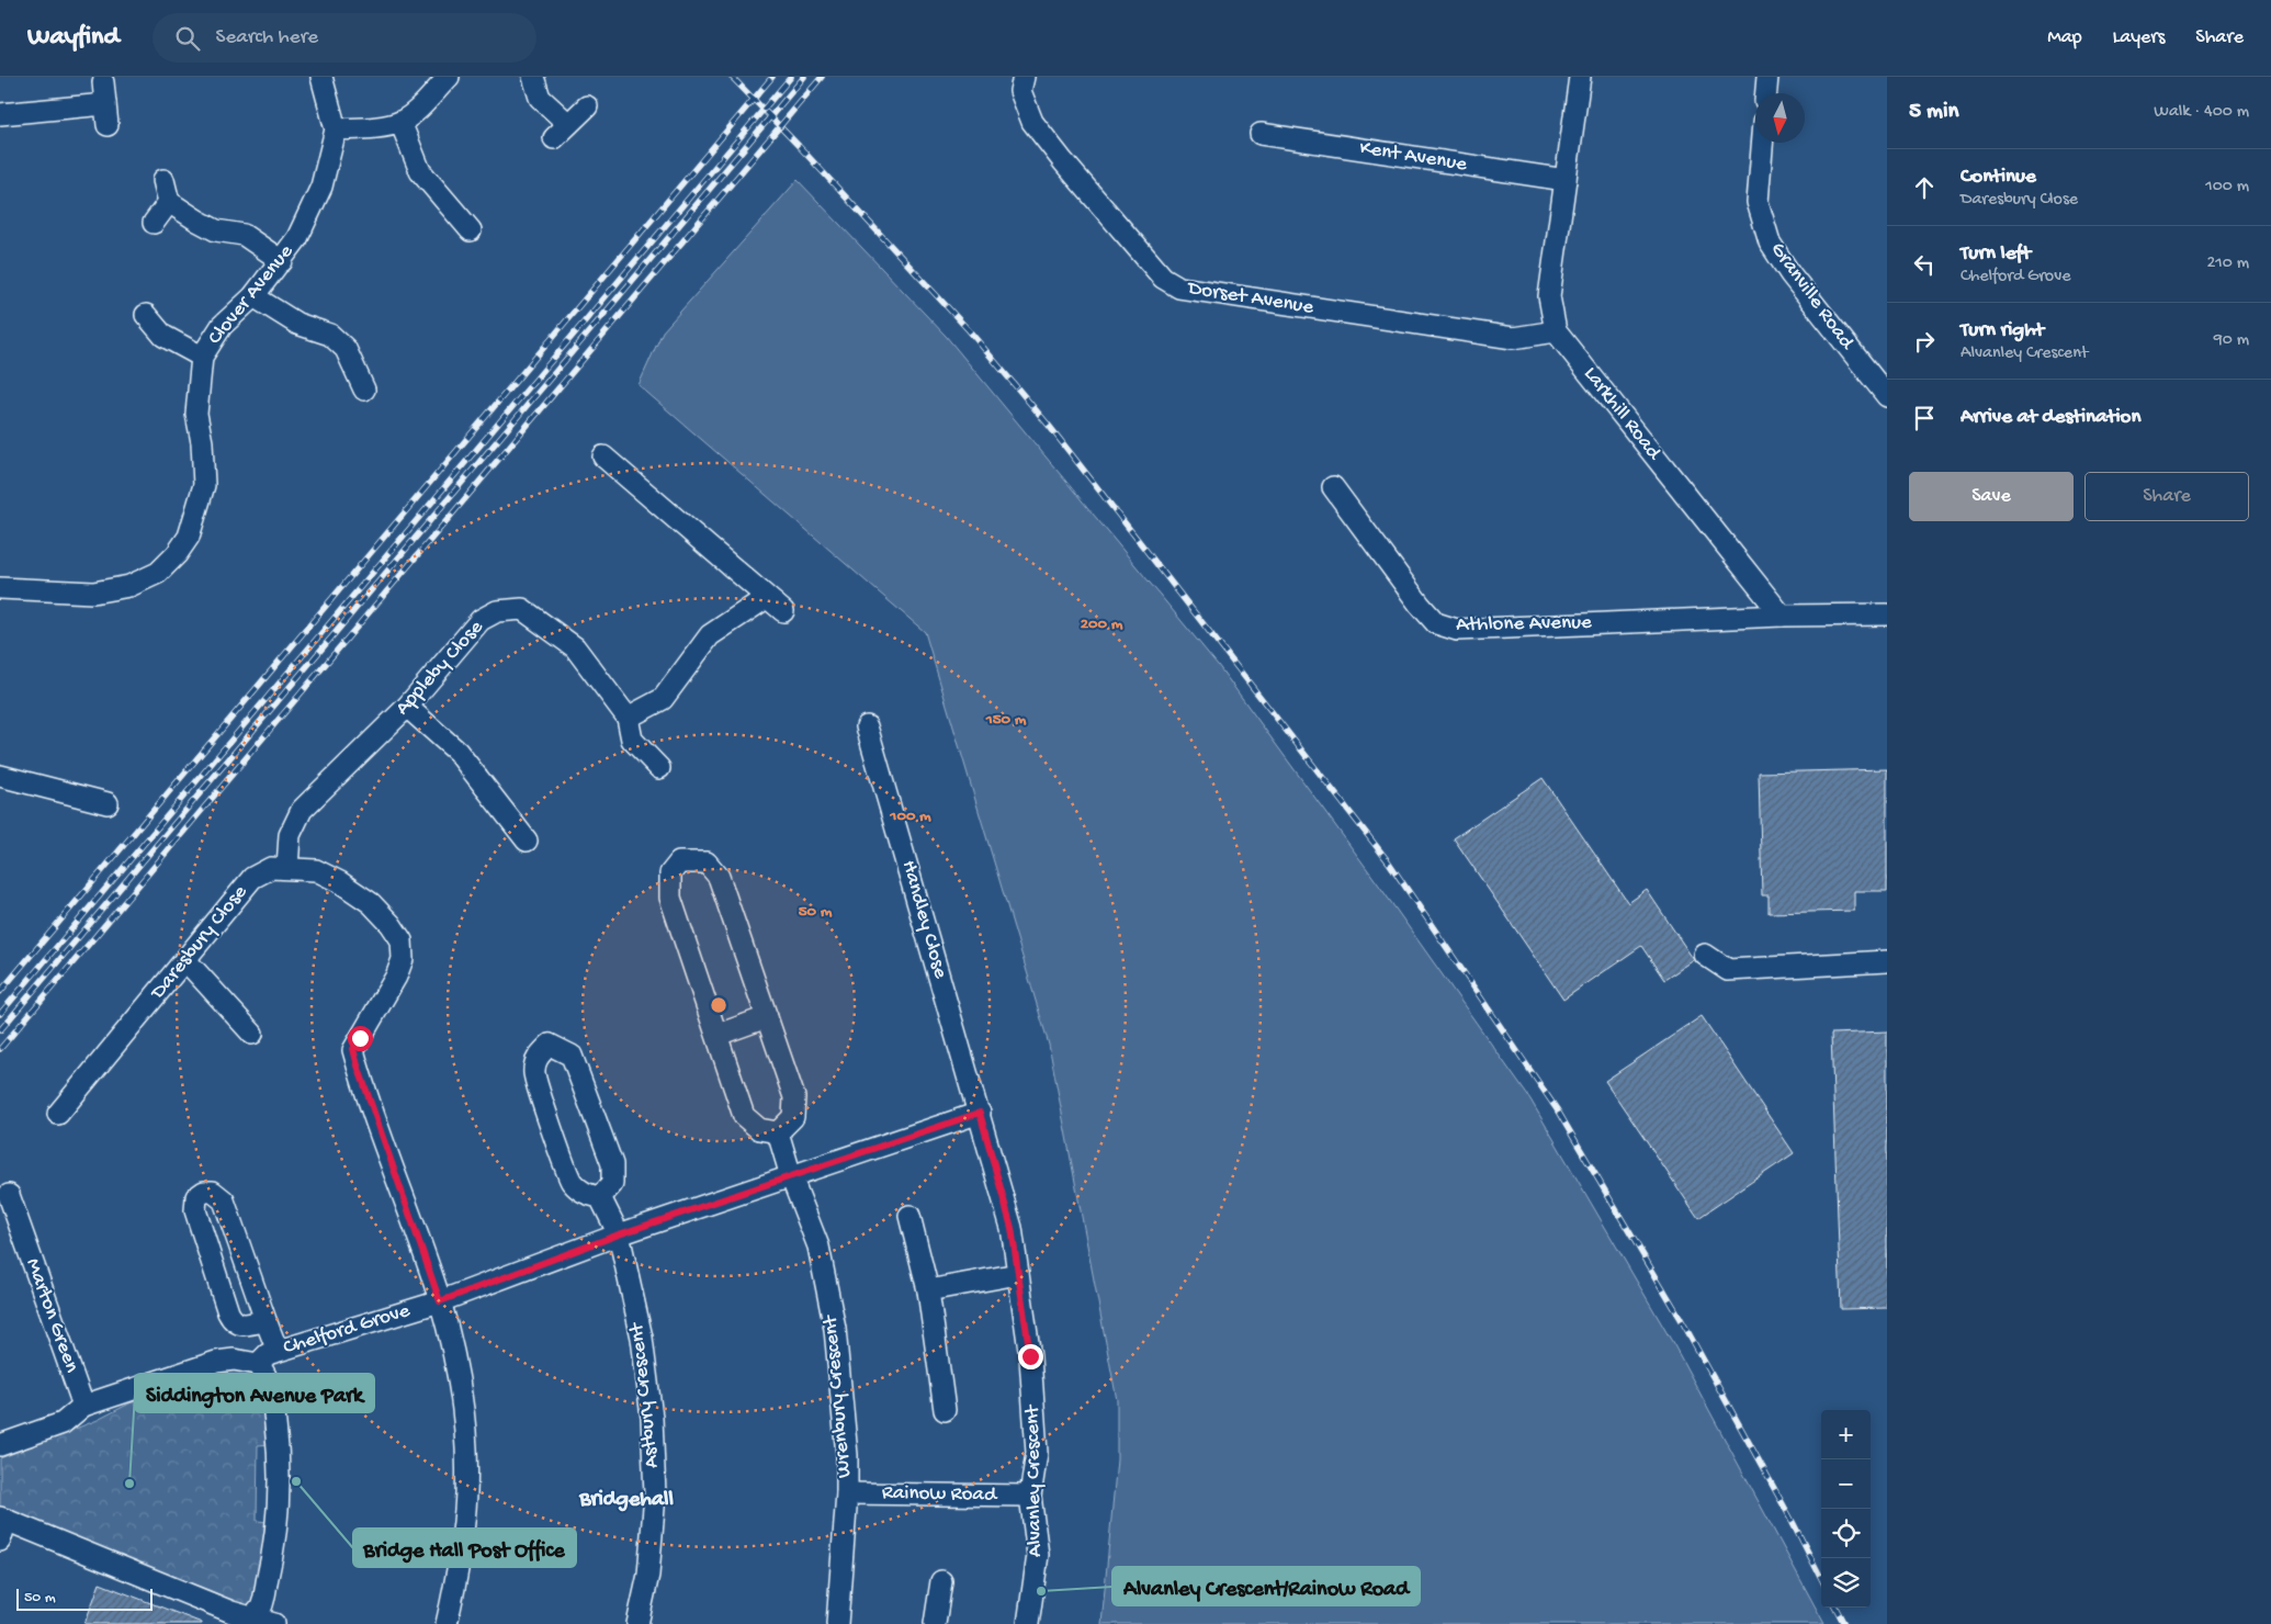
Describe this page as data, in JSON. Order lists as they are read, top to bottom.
{
  "streets": {
    "street": [
      "Kent Avenue",
      "Clover Avenue",
      "Granville Road",
      "Dorset Avenue",
      "Larkhill Road",
      "Athlone Avenue",
      "Appleby Close",
      "Handley Close",
      "Daresbury Close",
      "Marton Green",
      "Chelford Grove",
      "Astbury Crescent",
      "Wrenbury Crescent",
      "Alvanley Crescent",
      "Rainow Road"
    ]
  },
  "crossings": [
    ["Kent Avenue", "Larkhill Road"],
    ["Dorset Avenue", "Larkhill Road"],
    ["Larkhill Road", "Athlone Avenue"],
    ["Appleby Close", "Daresbury Close"],
    ["Handley Close", "Chelford Grove"],
    ["Handley Close", "Alvanley Crescent"],
    ["Daresbury Close", "Chelford Grove"],
    ["Marton Green", "Chelford Grove"],
    ["Chelford Grove", "Astbury Crescent"],
    ["Chelford Grove", "Wrenbury Crescent"],
    ["Chelford Grove", "Alvanley Crescent"],
    ["Wrenbury Crescent", "Rainow Road"],
    ["Alvanley Crescent", "Rainow Road"]
  ],
  "districts": ["Bridgehall"],
  "places": ["Bridge Hall Post Office", "Siddington Avenue Park", "Alvanley Crescent/Rainow Road"],
  "scale_bar": "50 m",
  "north": "bottom",
  "page": {
    "header": "Wayfind",
    "search": "Search here",
    "nav": ["Map", "Layers", "Share"],
    "heading": ["5 min", "Walk · 400 m"],
    "list": [
      ["Continue", "Daresbury Close", "100 m"],
      ["Turn left", "Chelford Grove", "210 m"],
      ["Turn right", "Alvanley Crescent", "90 m"],
      "Arrive at destination"
    ],
    "buttons": ["Save", "Share"],
    "map_buttons": ["+", "−"],
    "scale": "50 m"
  },
  "rings": [
    "200 m",
    "150 m",
    "100 m",
    "50 m"
  ]
}
